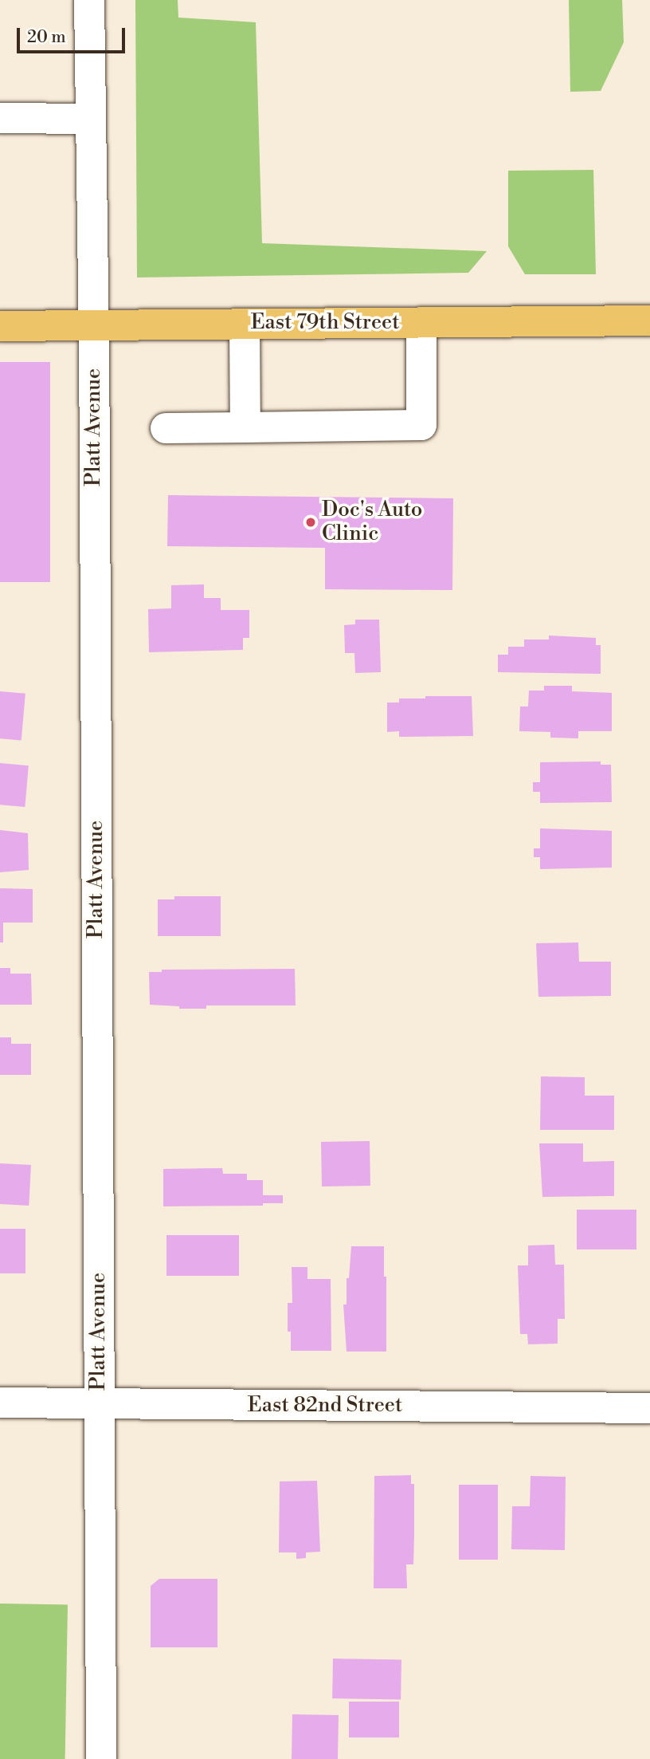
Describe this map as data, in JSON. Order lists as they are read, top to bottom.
{
  "streets": {
    "main road": ["East 79th Street"],
    "street": ["Platt Avenue", "East 82nd Street"]
  },
  "crossings": [
    ["East 79th Street", "Platt Avenue"],
    ["Platt Avenue", "East 82nd Street"]
  ],
  "places": ["Doc's Auto Clinic"],
  "scale_bar": "20 m"
}
